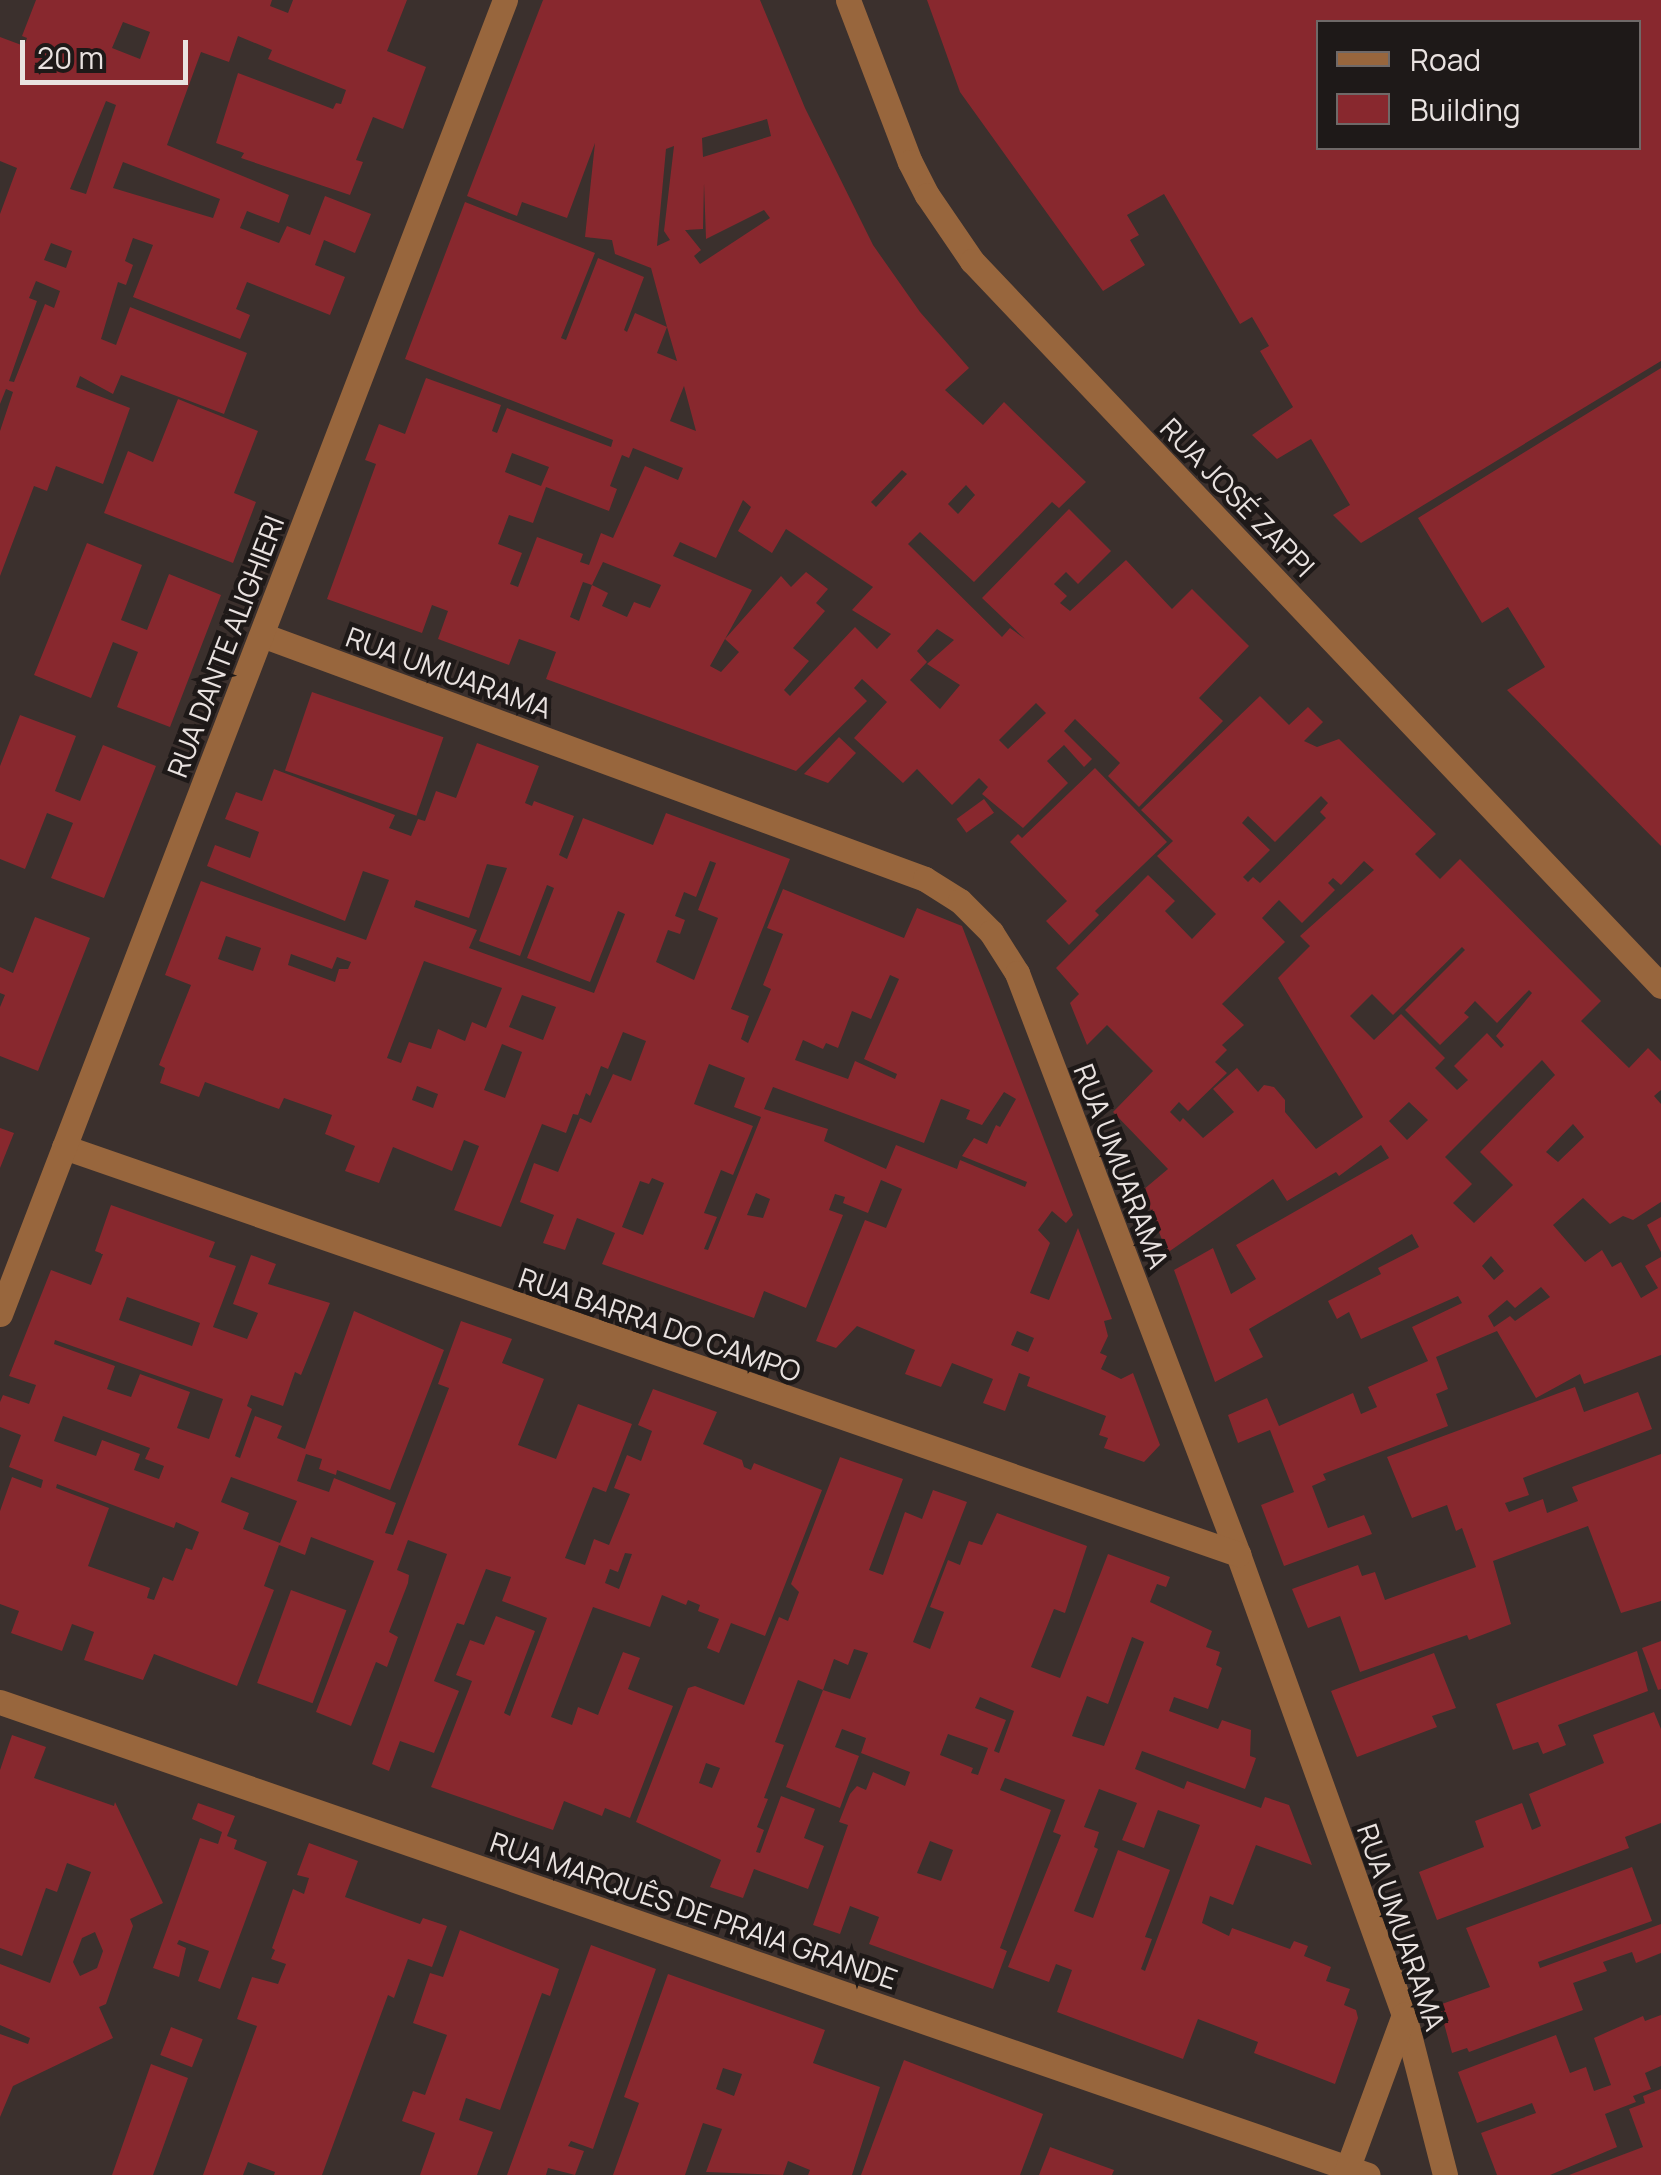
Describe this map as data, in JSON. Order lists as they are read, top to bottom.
{
  "streets": {
    "street": [
      "RUA JOSÉ ZAPPI",
      "RUA DANTE ALIGHIERI",
      "RUA UMUARAMA",
      "RUA BARRA DO CAMPO",
      "RUA MARQUÊS DE PRAIA GRANDE"
    ]
  },
  "crossings": [
    ["RUA DANTE ALIGHIERI", "RUA UMUARAMA"],
    ["RUA DANTE ALIGHIERI", "RUA BARRA DO CAMPO"],
    ["RUA UMUARAMA", "RUA BARRA DO CAMPO"]
  ],
  "legend": ["Road", "Building"],
  "scale_bar": "20 m"
}
